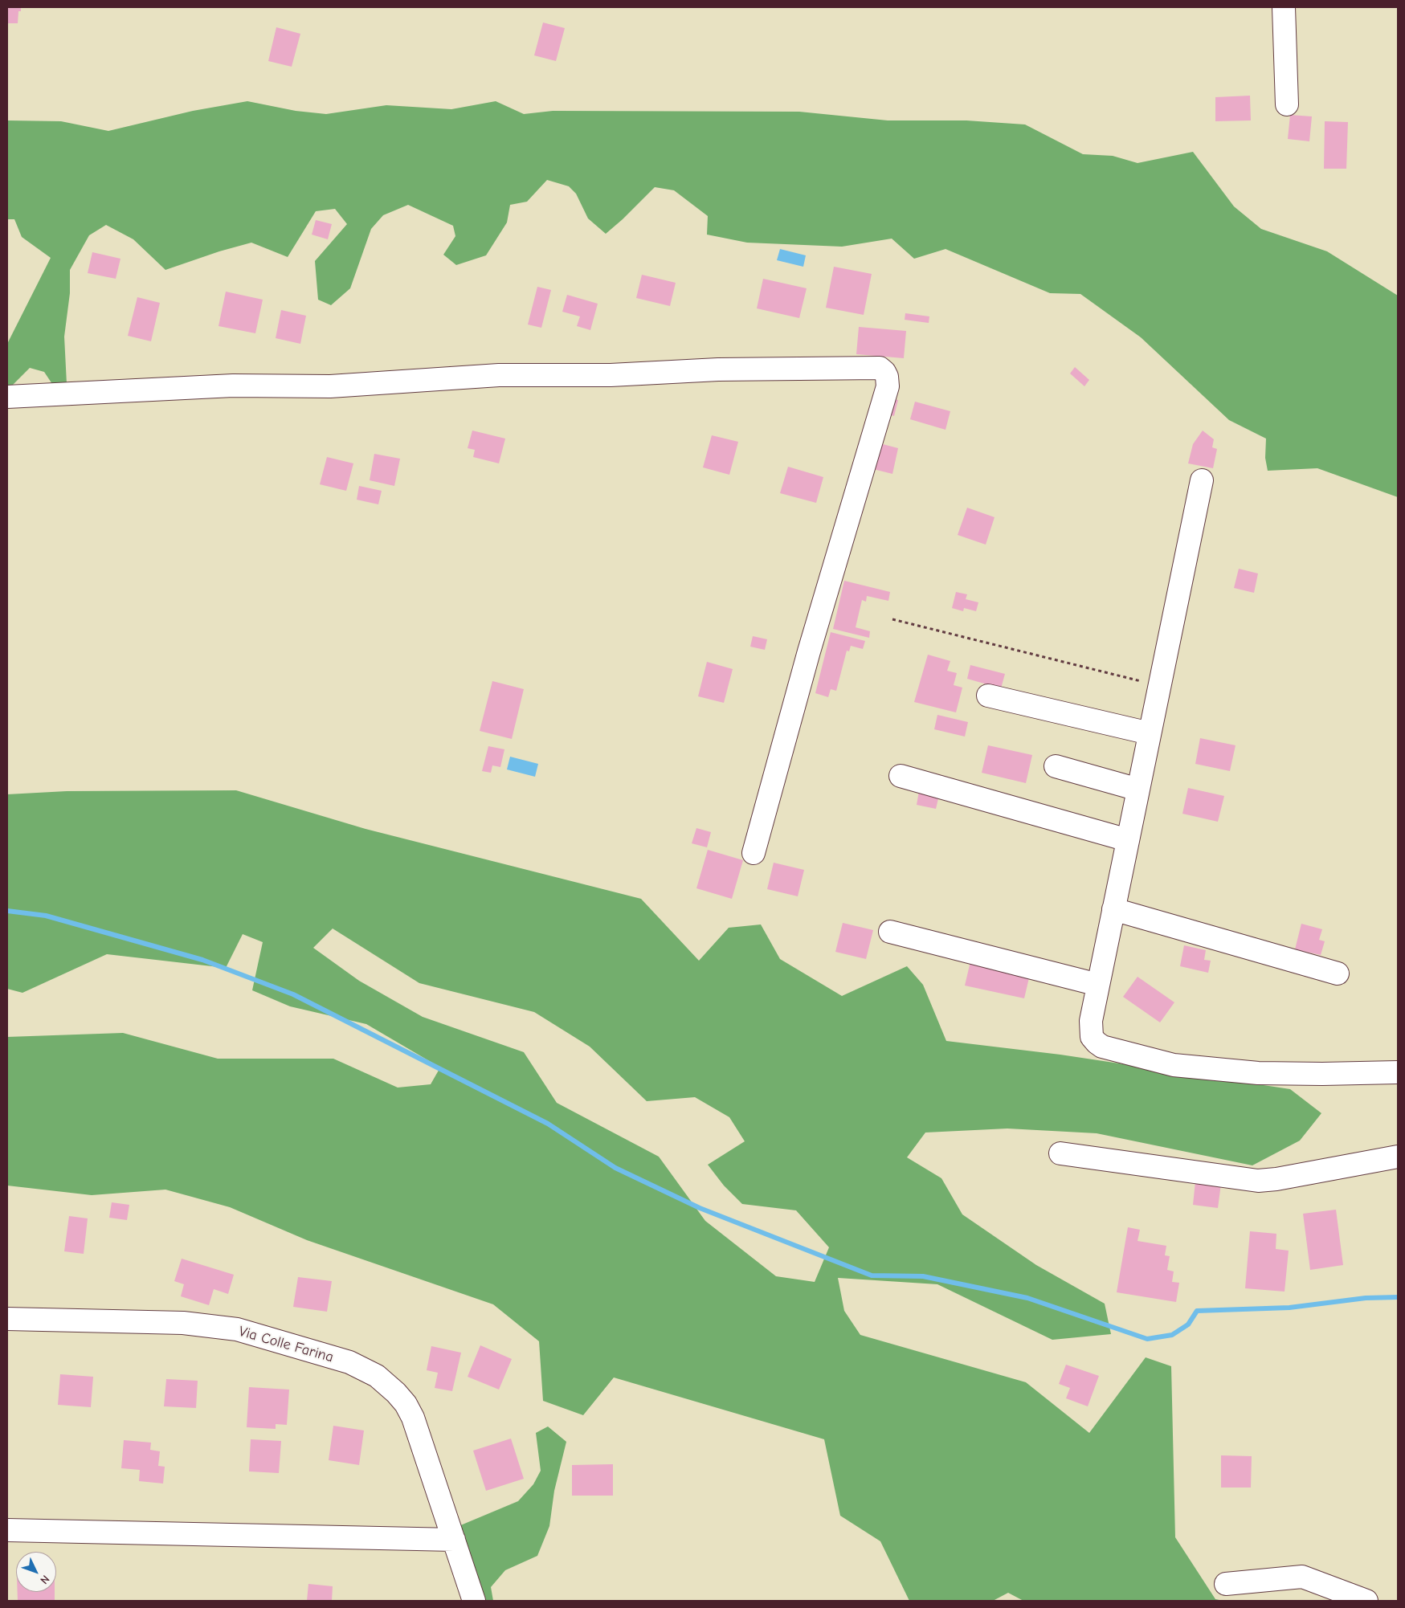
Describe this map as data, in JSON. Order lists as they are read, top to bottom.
{
  "streets": {
    "street": ["Via Colle Farina"]
  },
  "north": "bottom right"
}
